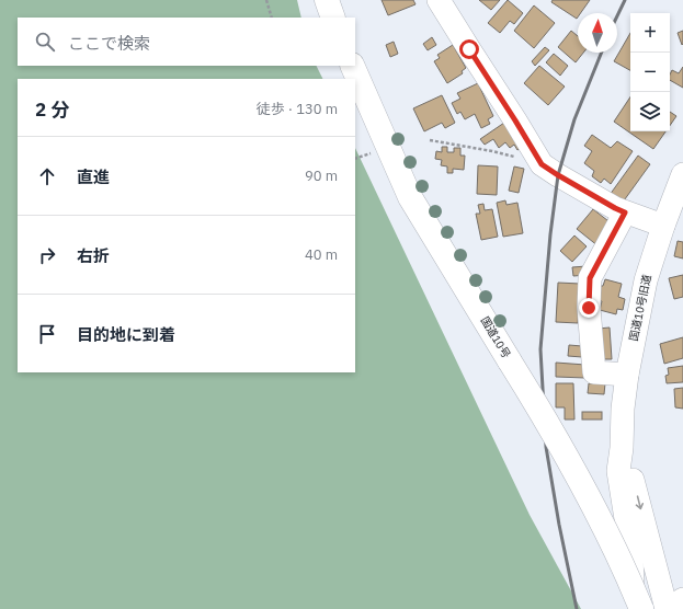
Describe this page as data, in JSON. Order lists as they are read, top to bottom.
{
  "streets": {
    "highway": ["国道10号"],
    "street": ["国道10号旧道"]
  },
  "north": "top",
  "page": {
    "map_buttons": ["+", "−"],
    "search": "ここで検索",
    "heading": ["2 分", "徒歩 · 130 m"],
    "list": [
      ["直進", "90 m"],
      ["右折", "40 m"],
      "目的地に到着"
    ]
  }
}
